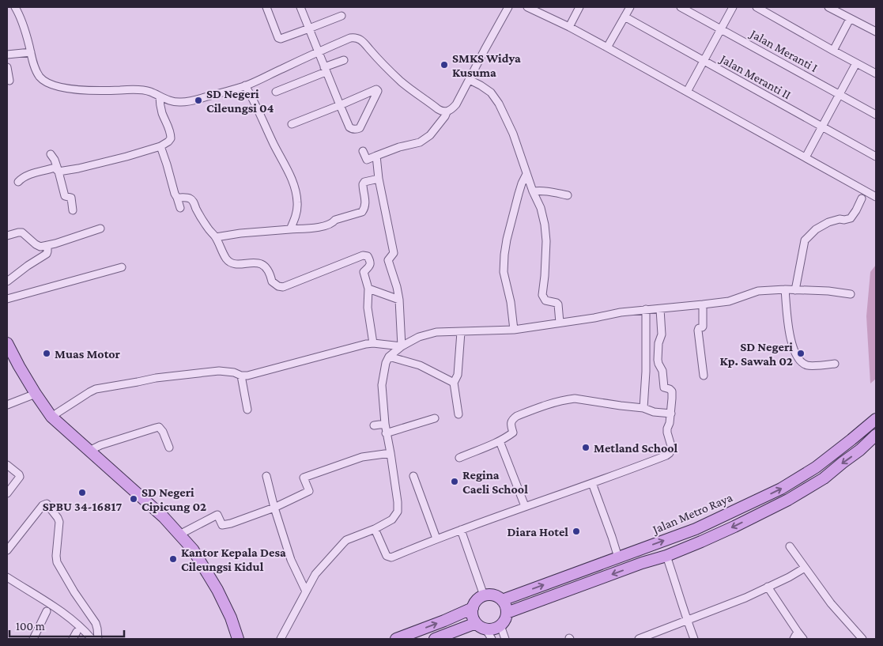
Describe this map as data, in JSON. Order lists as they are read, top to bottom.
{
  "streets": {
    "main road": ["Jalan Metro Raya"],
    "street": ["Jalan Meranti I", "Jalan Meranti II"]
  },
  "places": [
    "SMKS Widya Kusuma",
    "SD Negeri Cileungsi 04",
    "Muas Motor",
    "SD Negeri Kp. Sawah 02",
    "Metland School",
    "Regina Caeli School",
    "SPBU 34-16817",
    "SD Negeri Cipicung 02",
    "Diara Hotel",
    "Kantor Kepala Desa Cileungsi Kidul"
  ],
  "scale_bar": "100 m"
}
